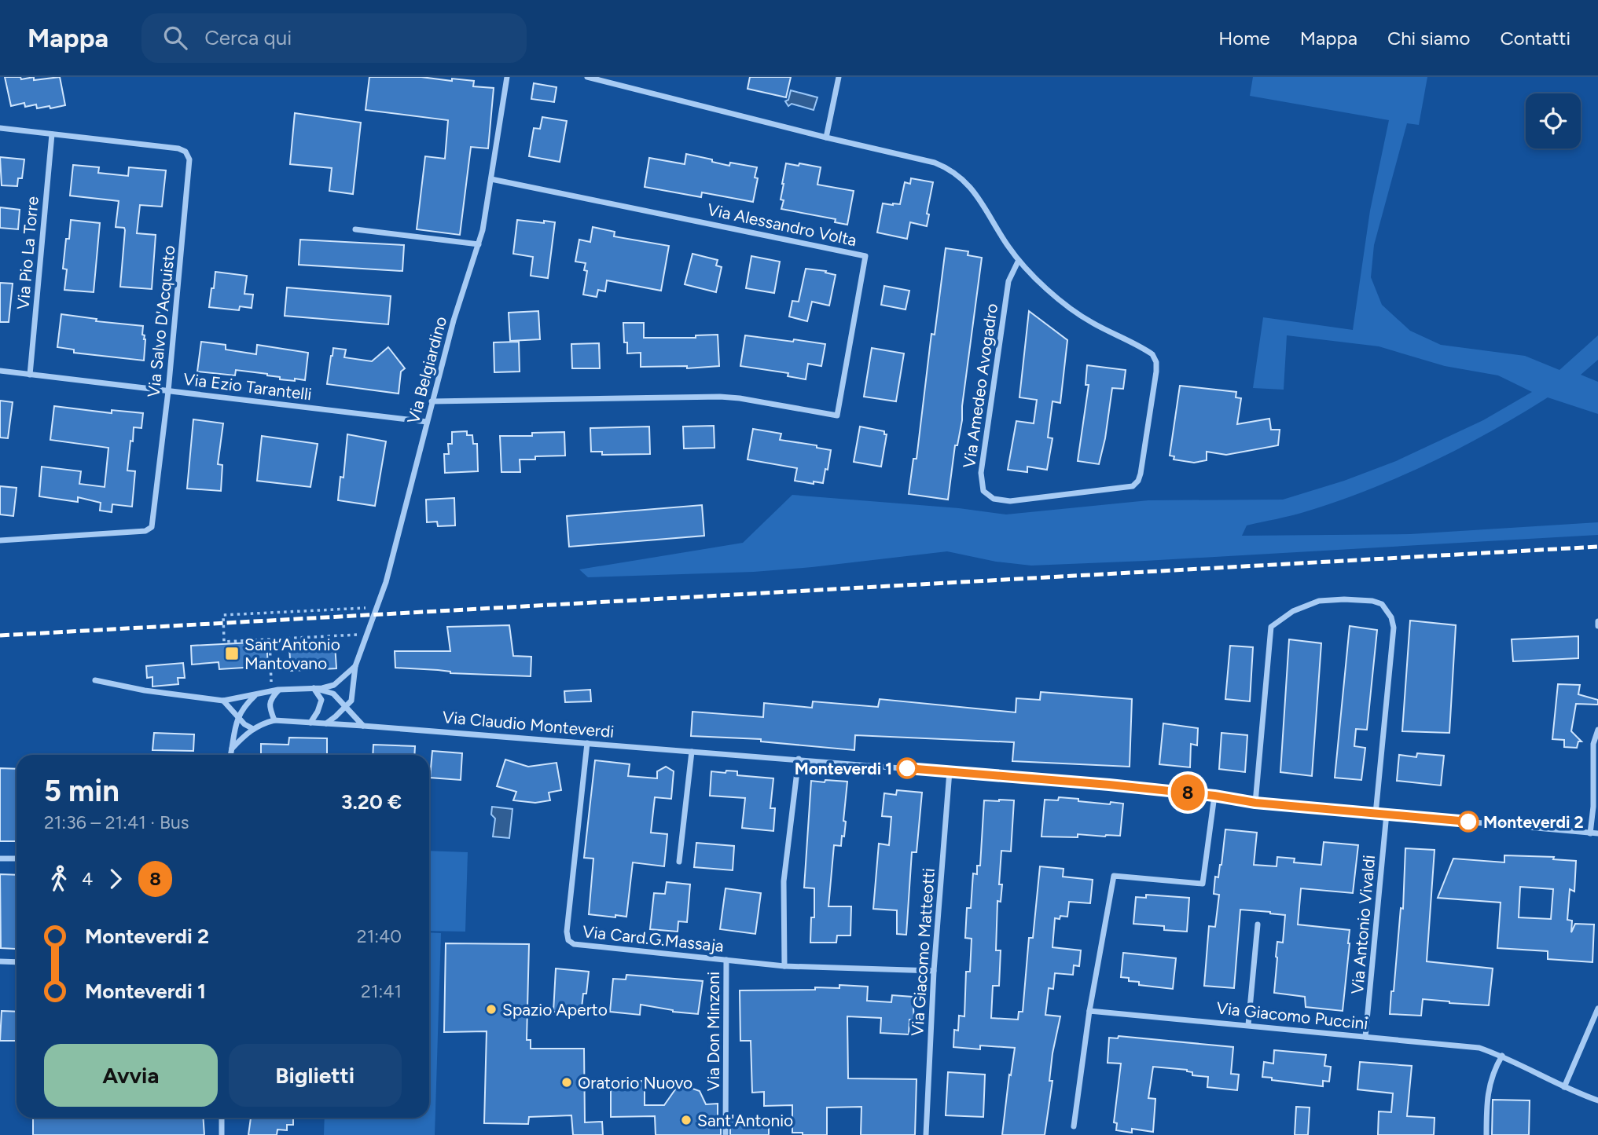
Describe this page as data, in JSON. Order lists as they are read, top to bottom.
{
  "streets": {
    "street": [
      "Via Alessandro Volta",
      "Via Pio La Torre",
      "Via Salvo D'Acquisto",
      "Via Belgiardino",
      "Via Amedeo Avogadro",
      "Via Ezio Tarantelli",
      "Via Claudio Monteverdi",
      "Via Antonio Vivaldi",
      "Via Card.G.Massaja",
      "Via Giacomo Matteotti",
      "Via Giacomo Puccini",
      "Via Don Minzoni"
    ]
  },
  "crossings": [
    ["Via Alessandro Volta", "Via Belgiardino"],
    ["Via Pio La Torre", "Via Salvo D'Acquisto"],
    ["Via Pio La Torre", "Via Ezio Tarantelli"],
    ["Via Salvo D'Acquisto", "Via Ezio Tarantelli"],
    ["Via Belgiardino", "Via Ezio Tarantelli"],
    ["Via Claudio Monteverdi", "Via Antonio Vivaldi"],
    ["Via Claudio Monteverdi", "Via Card.G.Massaja"],
    ["Via Claudio Monteverdi", "Via Giacomo Matteotti"],
    ["Via Antonio Vivaldi", "Via Giacomo Puccini"],
    ["Via Card.G.Massaja", "Via Giacomo Matteotti"],
    ["Via Card.G.Massaja", "Via Don Minzoni"]
  ],
  "places": {
    "transit": ["Sant’Antonio Mantovano"],
    "other": [
      "Monteverdi 1",
      "Monteverdi 2",
      "Spazio Aperto",
      "Oratorio Nuovo",
      "Sant'Antonio"
    ]
  },
  "lines": ["bus line 8"],
  "page": {
    "header": "Mappa",
    "search": "Cerca qui",
    "nav": [
      "Home",
      "Mappa",
      "Chi siamo",
      "Contatti"
    ],
    "on_map": "8",
    "heading": ["5 min", "21:36 – 21:41 · Bus", "3.20 €"],
    "legs": ["4", "8"],
    "list": [
      {
        "name": "Monteverdi 2",
        "value": "21:40"
      },
      {
        "name": "Monteverdi 1",
        "value": "21:41"
      }
    ],
    "buttons": ["Avvia", "Biglietti"]
  }
}
